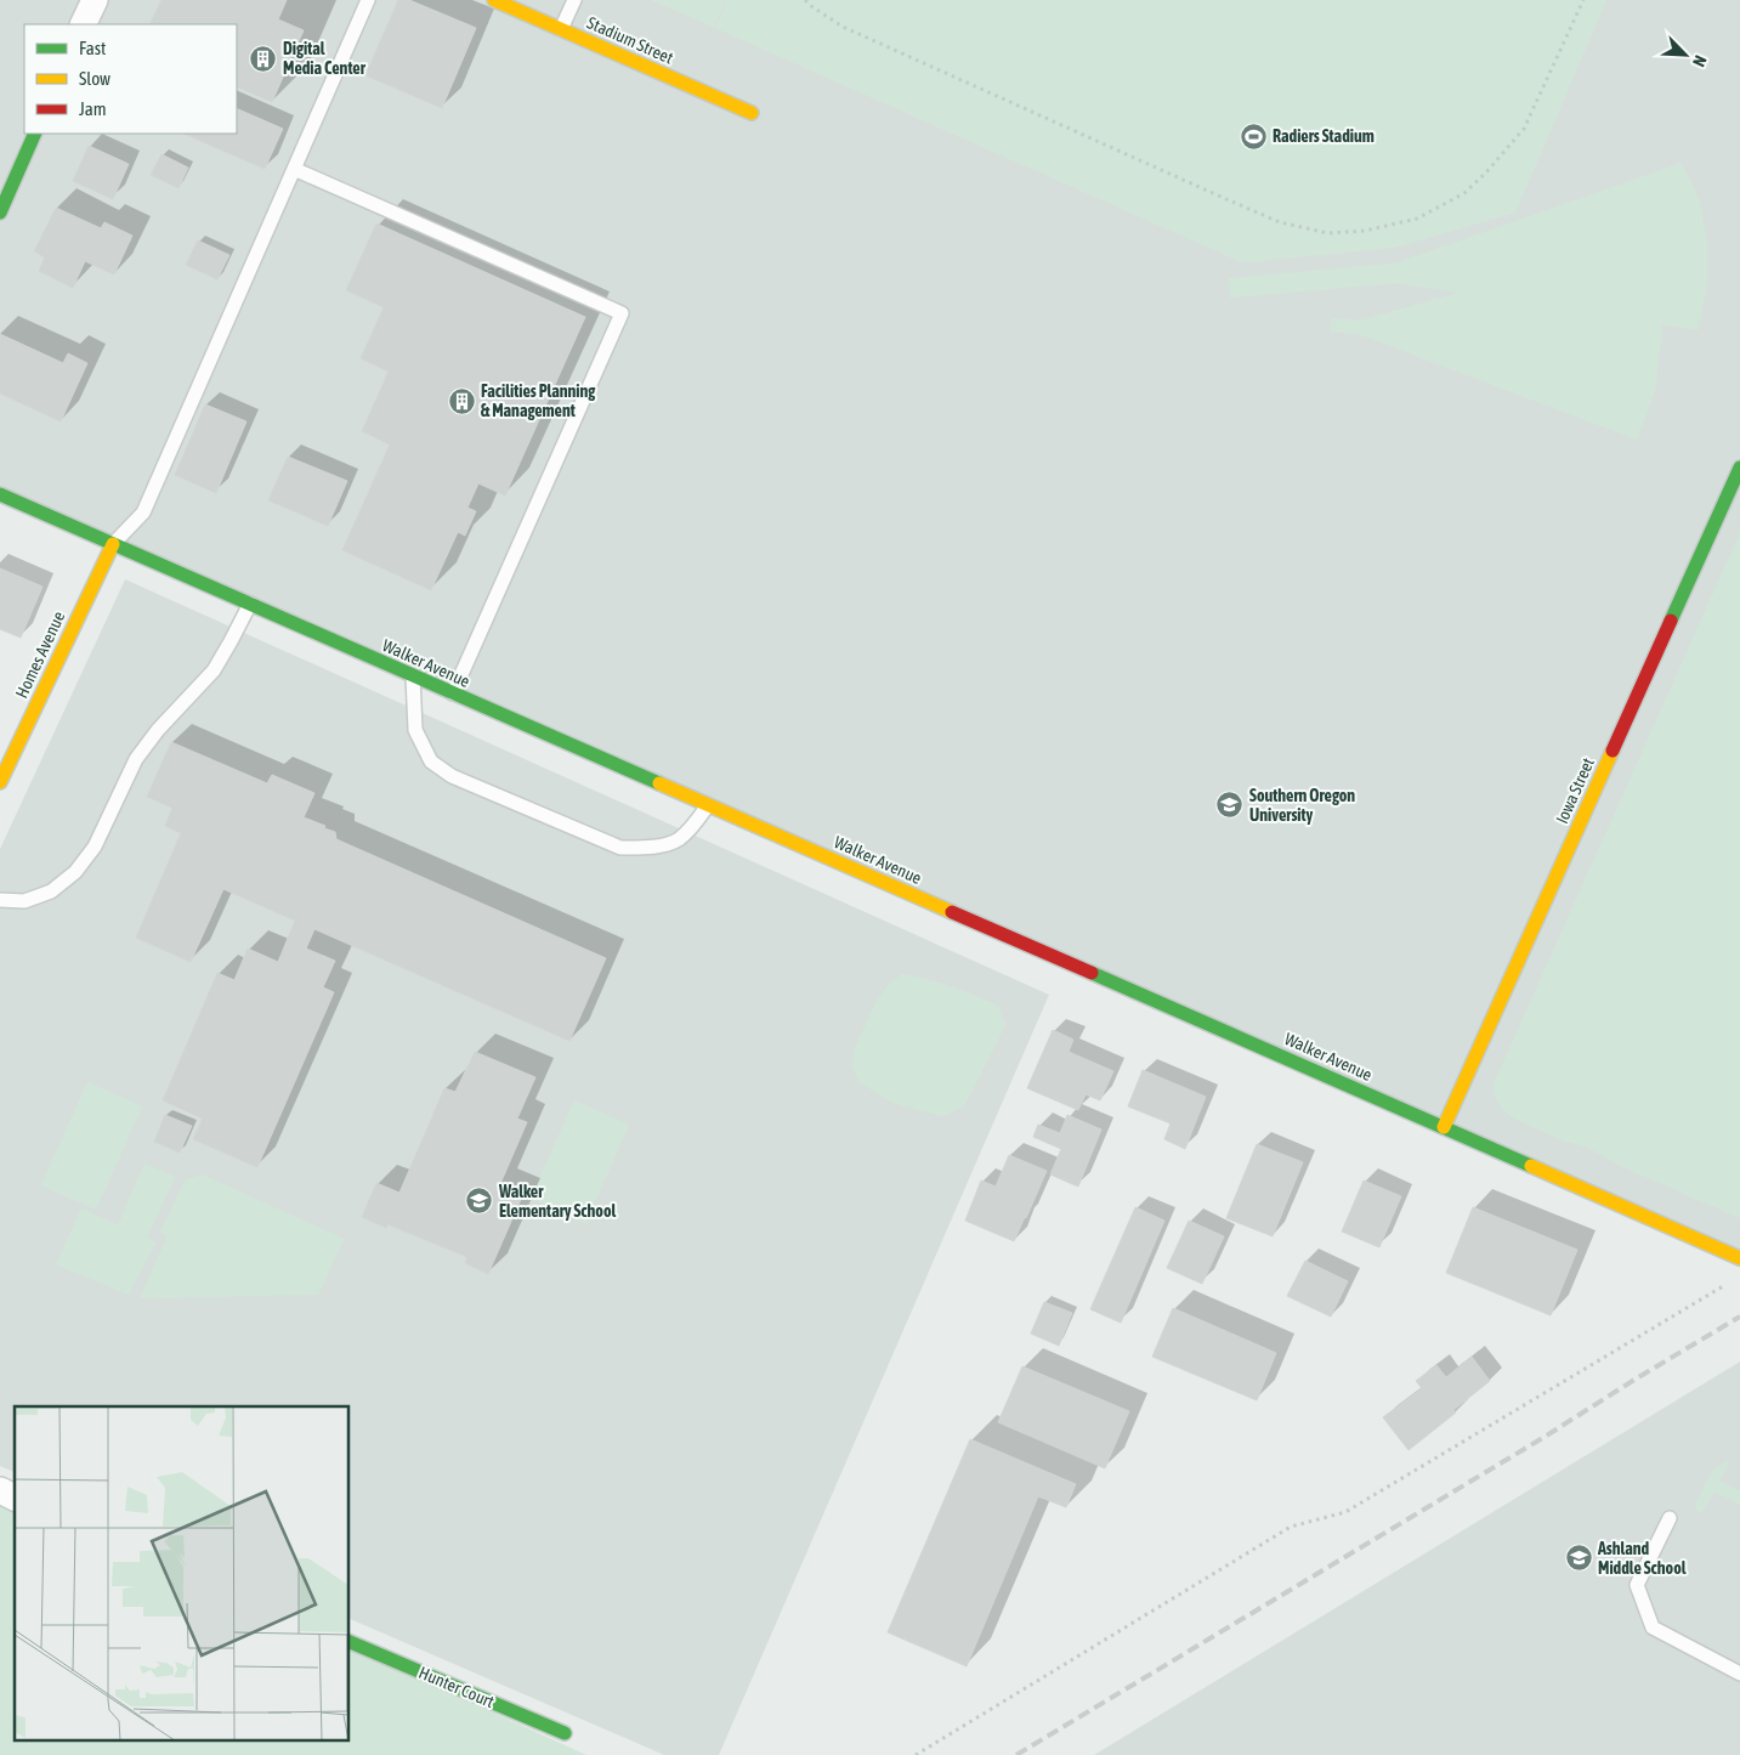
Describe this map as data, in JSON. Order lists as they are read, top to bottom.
{
  "streets": {
    "street": [
      "Stadium Street",
      "Homes Avenue",
      "Walker Avenue",
      "Iowa Street",
      "Hunter Court"
    ]
  },
  "crossings": [
    ["Homes Avenue", "Walker Avenue"],
    ["Walker Avenue", "Iowa Street"]
  ],
  "places": {
    "building": ["Digital Media Center", "Facilities Planning & Management"],
    "sports": ["Radiers Stadium"],
    "school or university": ["Southern Oregon University", "Walker Elementary School", "Ashland Middle School"]
  },
  "legend": ["Fast", "Slow", "Jam"],
  "north": "bottom right"
}
